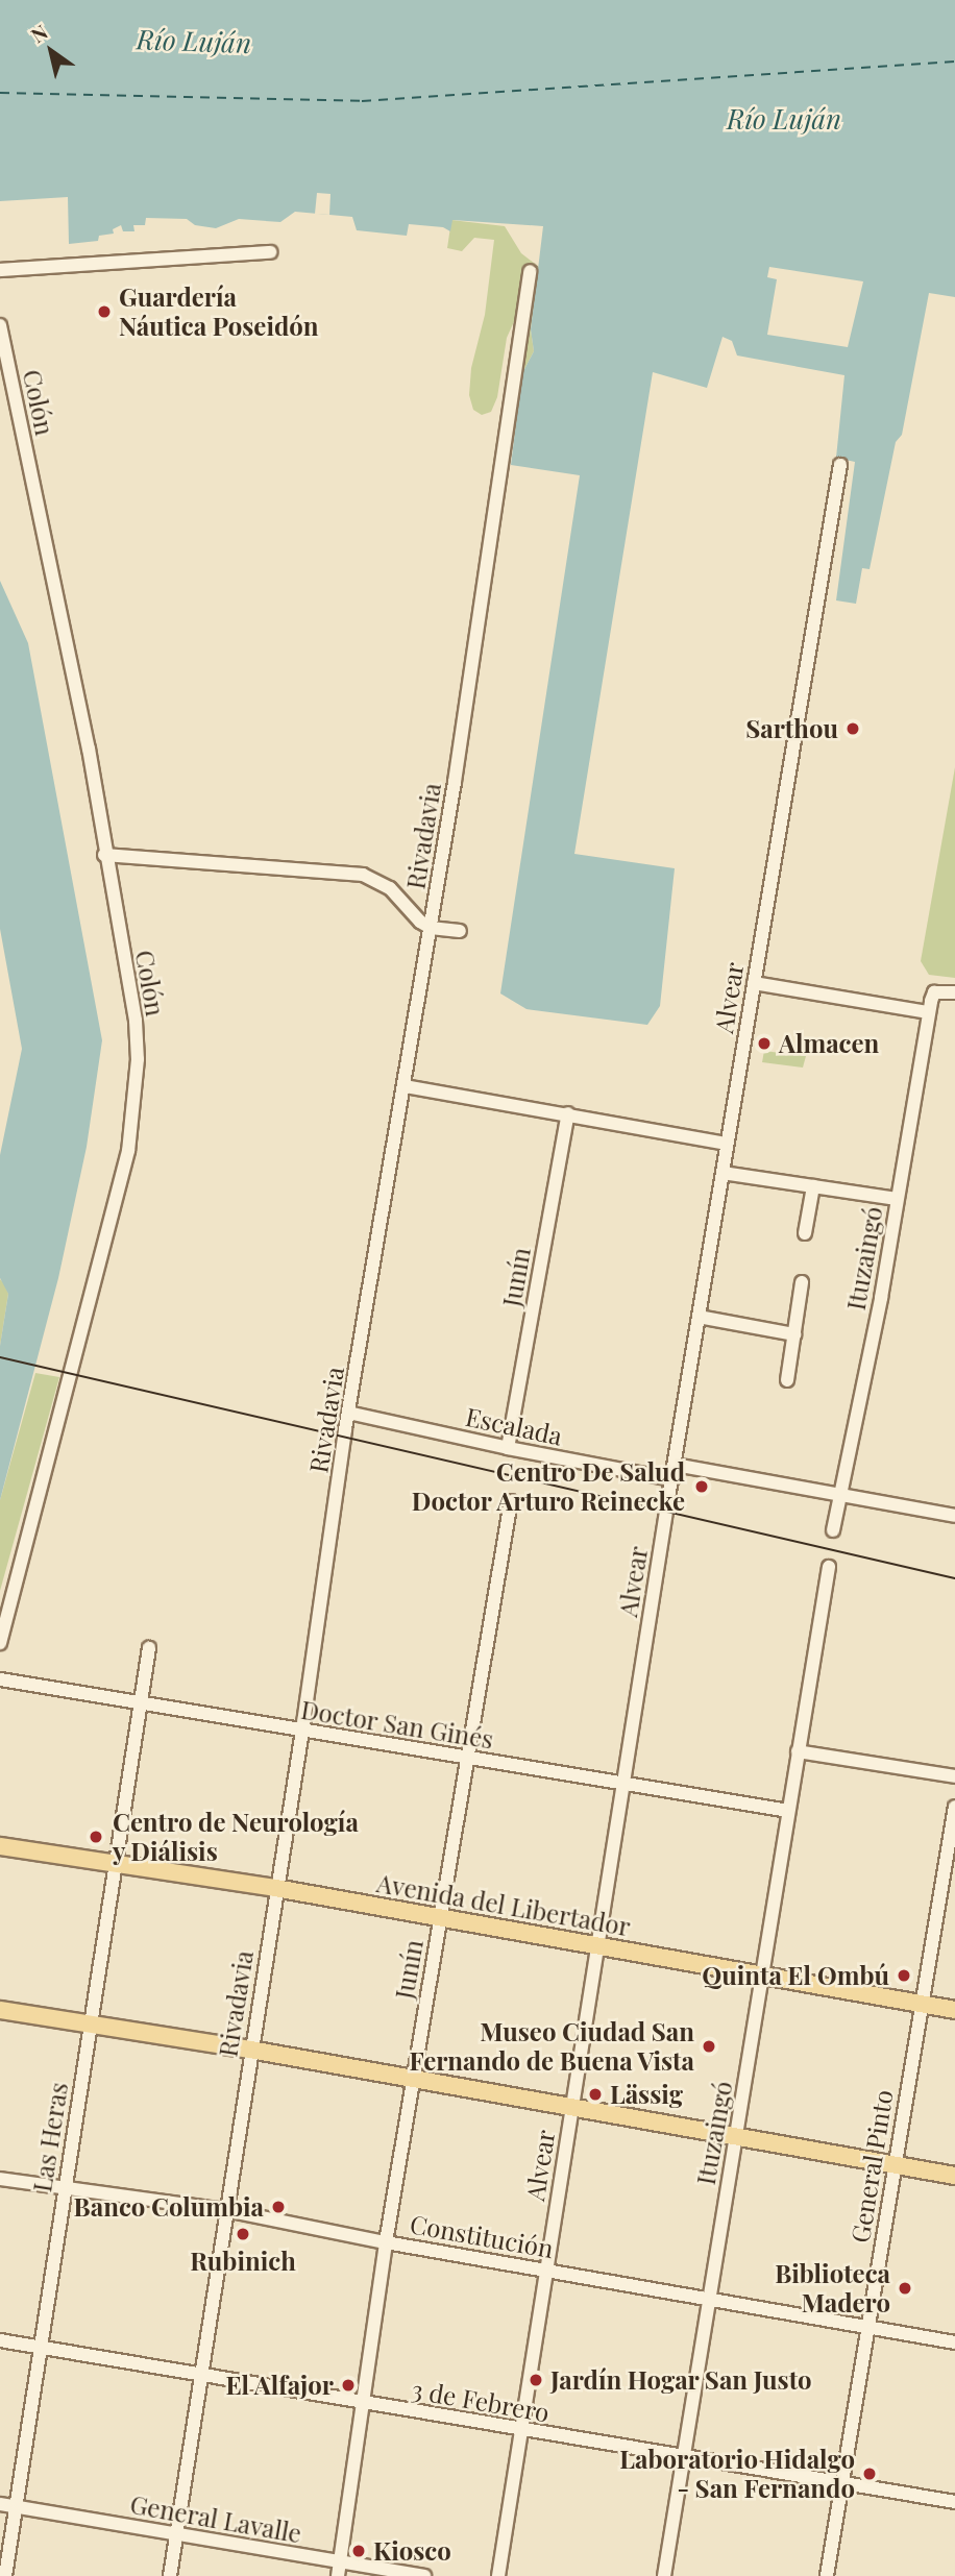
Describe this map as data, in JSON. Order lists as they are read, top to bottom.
{
  "streets": {
    "main road": ["Avenida del Libertador"],
    "street": [
      "Colón",
      "Rivadavia",
      "Alvear",
      "Ituzaingó",
      "Junín",
      "Escalada",
      "Doctor San Ginés",
      "Las Heras",
      "General Pinto",
      "Constitución",
      "3 de Febrero",
      "General Lavalle"
    ]
  },
  "crossings": [
    ["Rivadavia", "Escalada"],
    ["Rivadavia", "Doctor San Ginés"],
    ["Rivadavia", "Avenida del Libertador"],
    ["Rivadavia", "Constitución"],
    ["Rivadavia", "3 de Febrero"],
    ["Rivadavia", "General Lavalle"],
    ["Alvear", "Escalada"],
    ["Alvear", "Doctor San Ginés"],
    ["Alvear", "Avenida del Libertador"],
    ["Alvear", "Constitución"],
    ["Alvear", "3 de Febrero"],
    ["Ituzaingó", "Doctor San Ginés"],
    ["Ituzaingó", "Avenida del Libertador"],
    ["Ituzaingó", "Constitución"],
    ["Ituzaingó", "3 de Febrero"],
    ["Junín", "Escalada"],
    ["Junín", "Doctor San Ginés"],
    ["Junín", "Avenida del Libertador"],
    ["Junín", "Constitución"],
    ["Junín", "3 de Febrero"],
    ["Junín", "General Lavalle"],
    ["Doctor San Ginés", "Las Heras"],
    ["Avenida del Libertador", "Las Heras"],
    ["Avenida del Libertador", "General Pinto"],
    ["Las Heras", "Constitución"],
    ["Las Heras", "3 de Febrero"],
    ["Las Heras", "General Lavalle"],
    ["General Pinto", "Constitución"],
    ["General Pinto", "3 de Febrero"]
  ],
  "water": ["Río Luján"],
  "places": [
    "Guardería Náutica Poseidón",
    "Sarthou",
    "Almacen",
    "Centro De Salud Doctor Arturo Reinecke",
    "Centro de Neurología y Diálisis",
    "Quinta El Ombú",
    "Museo Ciudad San Fernando de Buena Vista",
    "Lässig",
    "Banco Columbia",
    "Rubinich",
    "Biblioteca Madero",
    "Jardín Hogar San Justo",
    "El Alfajor",
    "Laboratorio Hidalgo - San Fernando",
    "Kiosco"
  ],
  "north": "top left"
}
